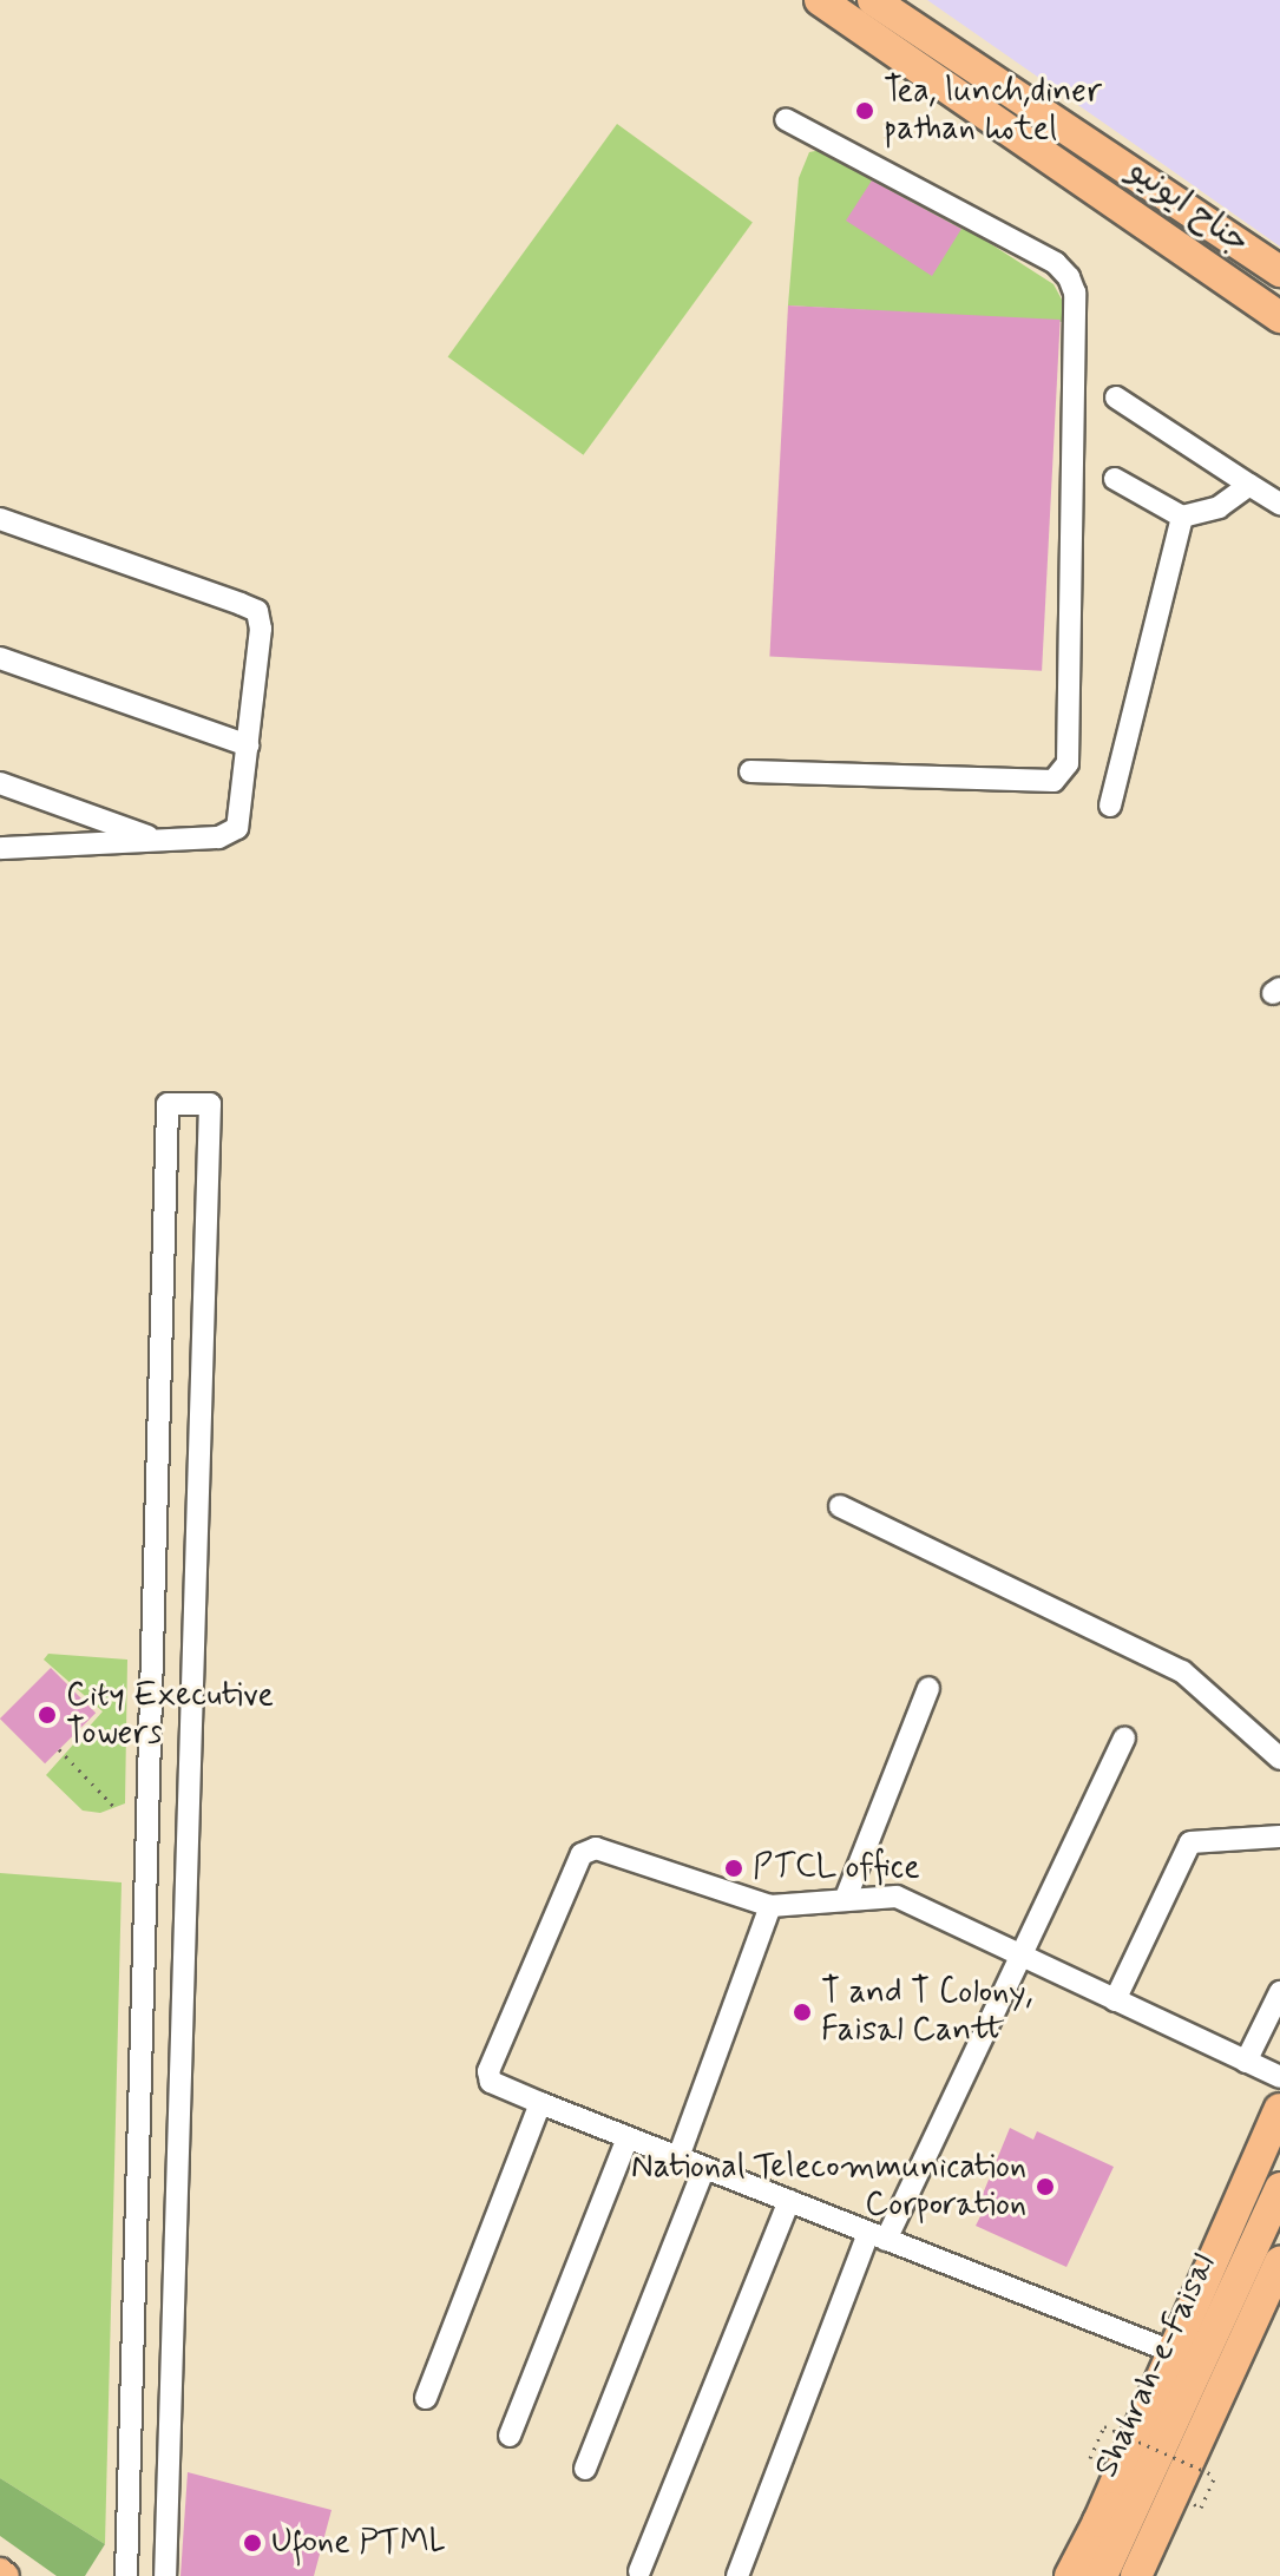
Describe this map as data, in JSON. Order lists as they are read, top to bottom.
{
  "streets": {
    "highway": ["جناح ایونیو", "Shahrah-e-Faisal"]
  },
  "places": [
    "Tea, lunch,diner pathan hotel",
    "City Executive Towers",
    "PTCL office",
    "T and T Colony, Faisal Cantt",
    "National Telecommunication Corporation",
    "Ufone PTML"
  ]
}
